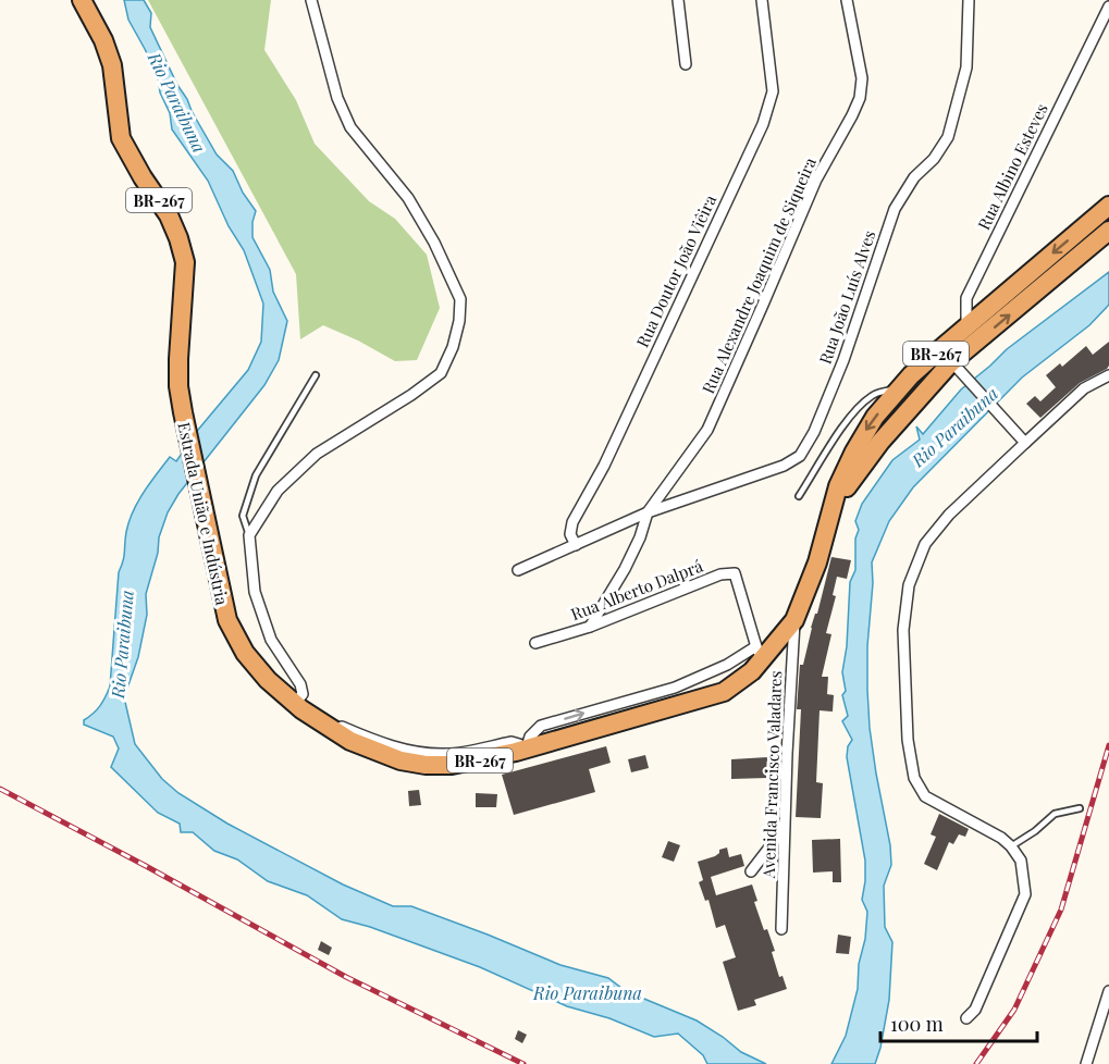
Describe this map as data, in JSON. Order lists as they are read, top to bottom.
{
  "streets": {
    "highway": ["BR-267", "Estrada União e Indústria"],
    "street": [
      "Rua Albino Esteves",
      "Rua Doutor João Viêira",
      "Rua Alexandre Joaquim de Siqueira",
      "Rua João Luís Alves",
      "Rua Alberto Dalprá",
      "Avenida Francisco Valadares"
    ]
  },
  "crossings": [
    ["Rua Albino Esteves", "BR-267"],
    ["BR-267", "Estrada União e Indústria"],
    ["Rua Doutor João Viêira", "Rua João Luís Alves"],
    ["Rua Alexandre Joaquim de Siqueira", "Rua João Luís Alves"],
    ["Estrada União e Indústria", "Rua Alberto Dalprá"],
    ["Estrada União e Indústria", "Avenida Francisco Valadares"]
  ],
  "water": ["Rio Paraibuna"],
  "scale_bar": "100 m"
}
